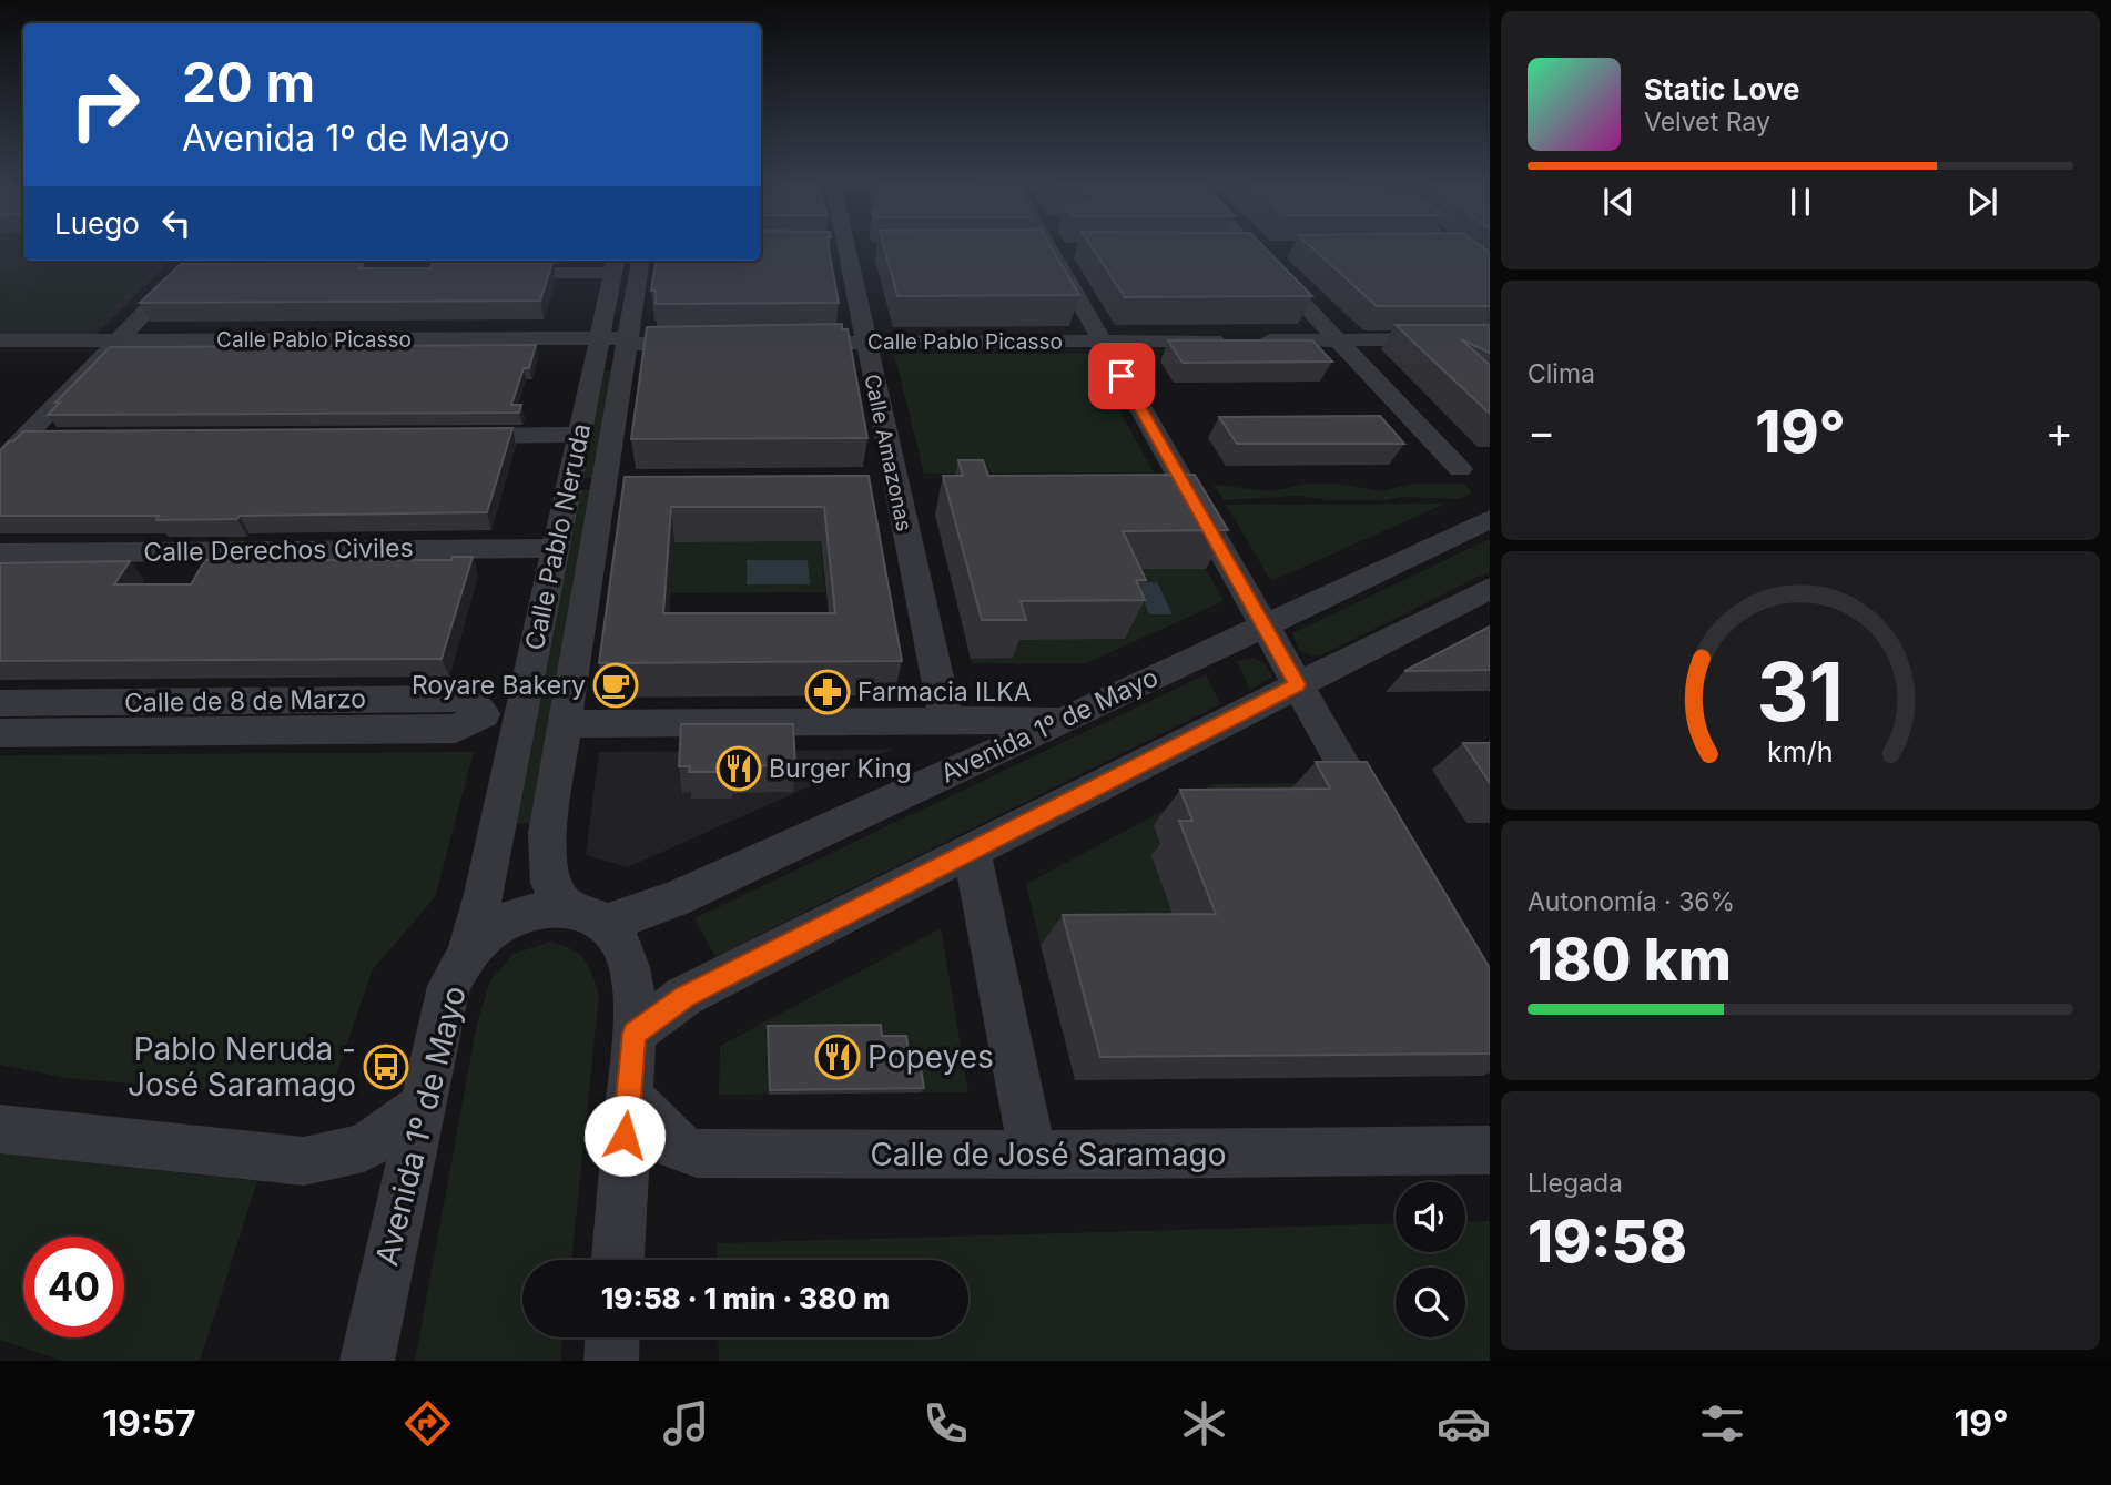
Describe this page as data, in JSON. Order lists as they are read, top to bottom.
{
  "streets": {
    "street": [
      "Calle Pablo Picasso",
      "Calle Amazonas",
      "Calle Pablo Neruda",
      "Calle Derechos Civiles",
      "Calle de 8 de Marzo",
      "Avenida 1º de Mayo",
      "Calle de José Saramago"
    ]
  },
  "crossings": [
    ["Calle Pablo Picasso", "Calle Amazonas"],
    ["Calle Pablo Picasso", "Calle Pablo Neruda"],
    ["Calle Pablo Neruda", "Calle Derechos Civiles"],
    ["Calle Pablo Neruda", "Calle de 8 de Marzo"],
    ["Calle Pablo Neruda", "Avenida 1º de Mayo"]
  ],
  "places": {
    "cafe": ["Royare Bakery"],
    "pharmacy": ["Farmacia ILKA"],
    "restaurant": ["Burger King", "Popeyes"],
    "bus stop": ["Pablo Neruda - José Saramago"]
  },
  "page": {
    "turn": ["20 m", "Avenida 1º de Mayo"],
    "song": ["Static Love", "Velvet Ray"],
    "then": "Luego",
    "tile": [
      "Clima",
      ["Autonomía · 36%", "180 km"],
      ["Llegada", "19:58"]
    ],
    "heat": ["−", "19°", "+"],
    "limit": "40",
    "trip": "19:58 · 1 min · 380 m",
    "tabs": ["19:57", "19°"],
    "gauge": ["31", "km/h"]
  }
}
